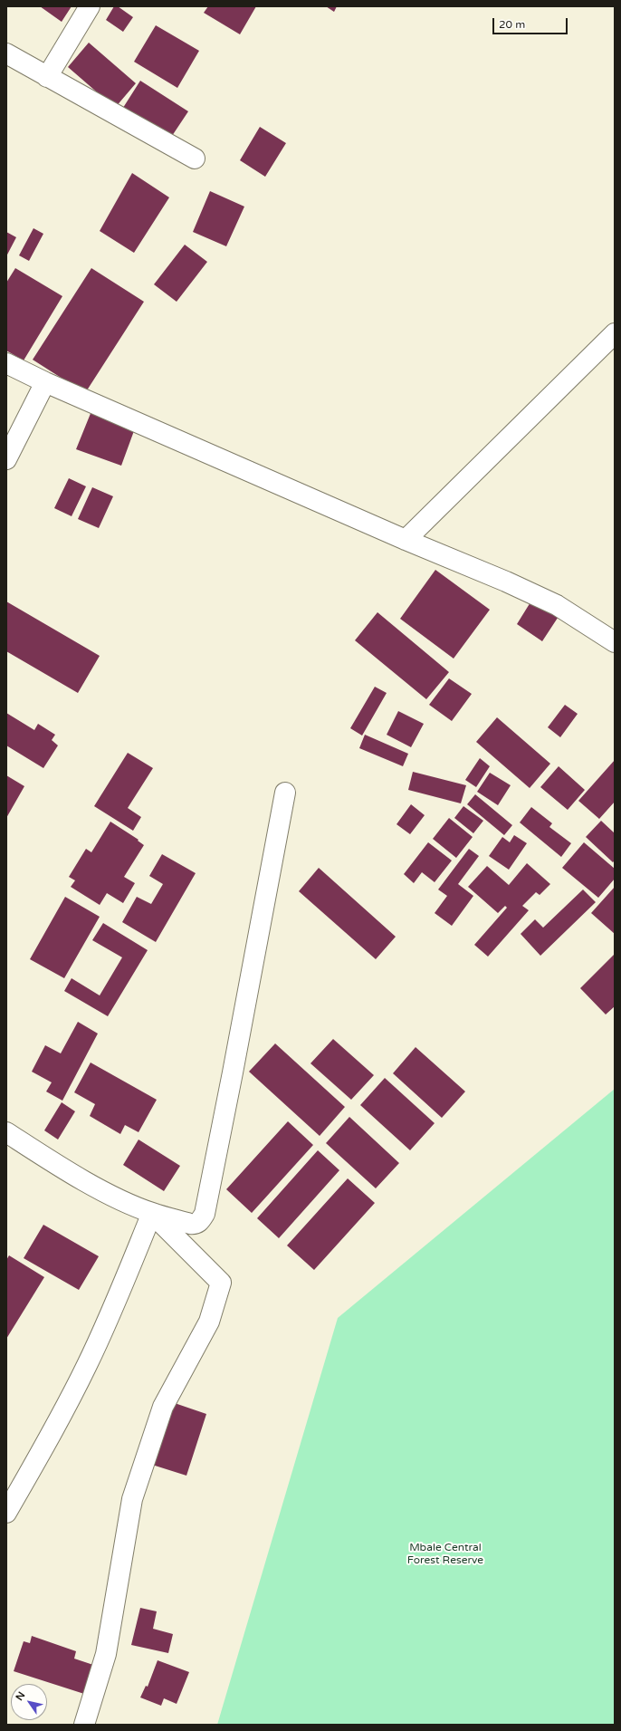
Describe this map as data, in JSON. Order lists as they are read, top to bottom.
{
  "parks": ["Mbale Central Forest Reserve"],
  "scale_bar": "20 m",
  "north": "top left"
}
